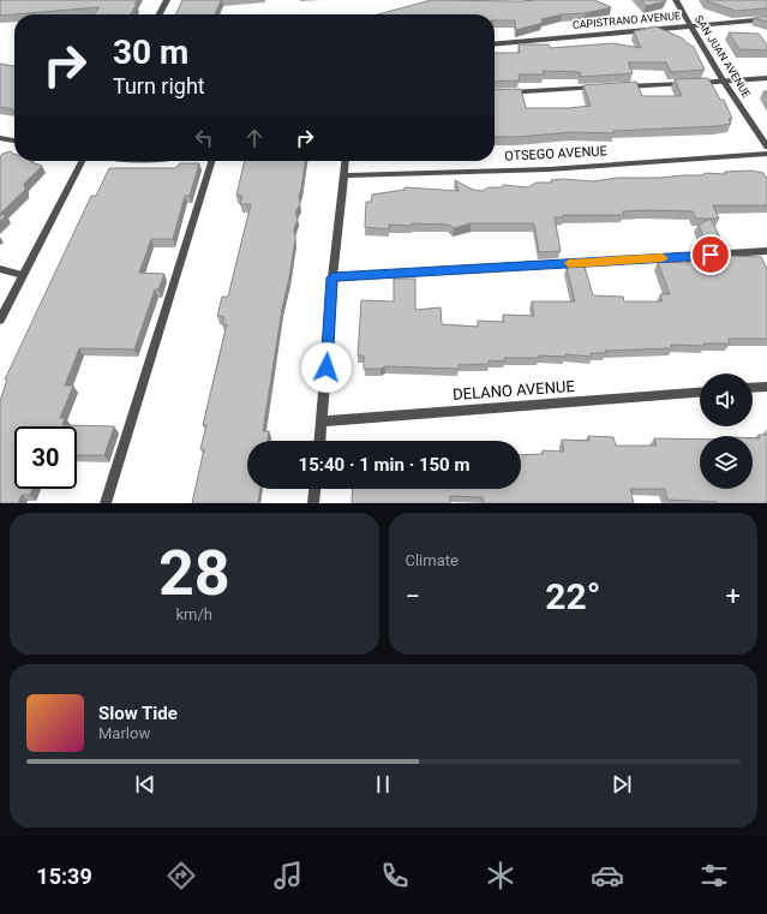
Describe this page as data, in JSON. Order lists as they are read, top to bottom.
{
  "streets": {
    "street": [
      "CAPISTRANO AVENUE",
      "SAN JUAN AVENUE",
      "OTSEGO AVENUE",
      "DELANO AVENUE"
    ]
  },
  "crossings": [
    ["CAPISTRANO AVENUE", "SAN JUAN AVENUE"]
  ],
  "page": {
    "turn": ["30 m", "Turn right"],
    "limit": "30",
    "trip": "15:40 · 1 min · 150 m",
    "tile": [
      ["28", "km/h"],
      "Climate"
    ],
    "heat": ["−", "22°", "+"],
    "song": ["Slow Tide", "Marlow"],
    "tabs": "15:39"
  }
}
